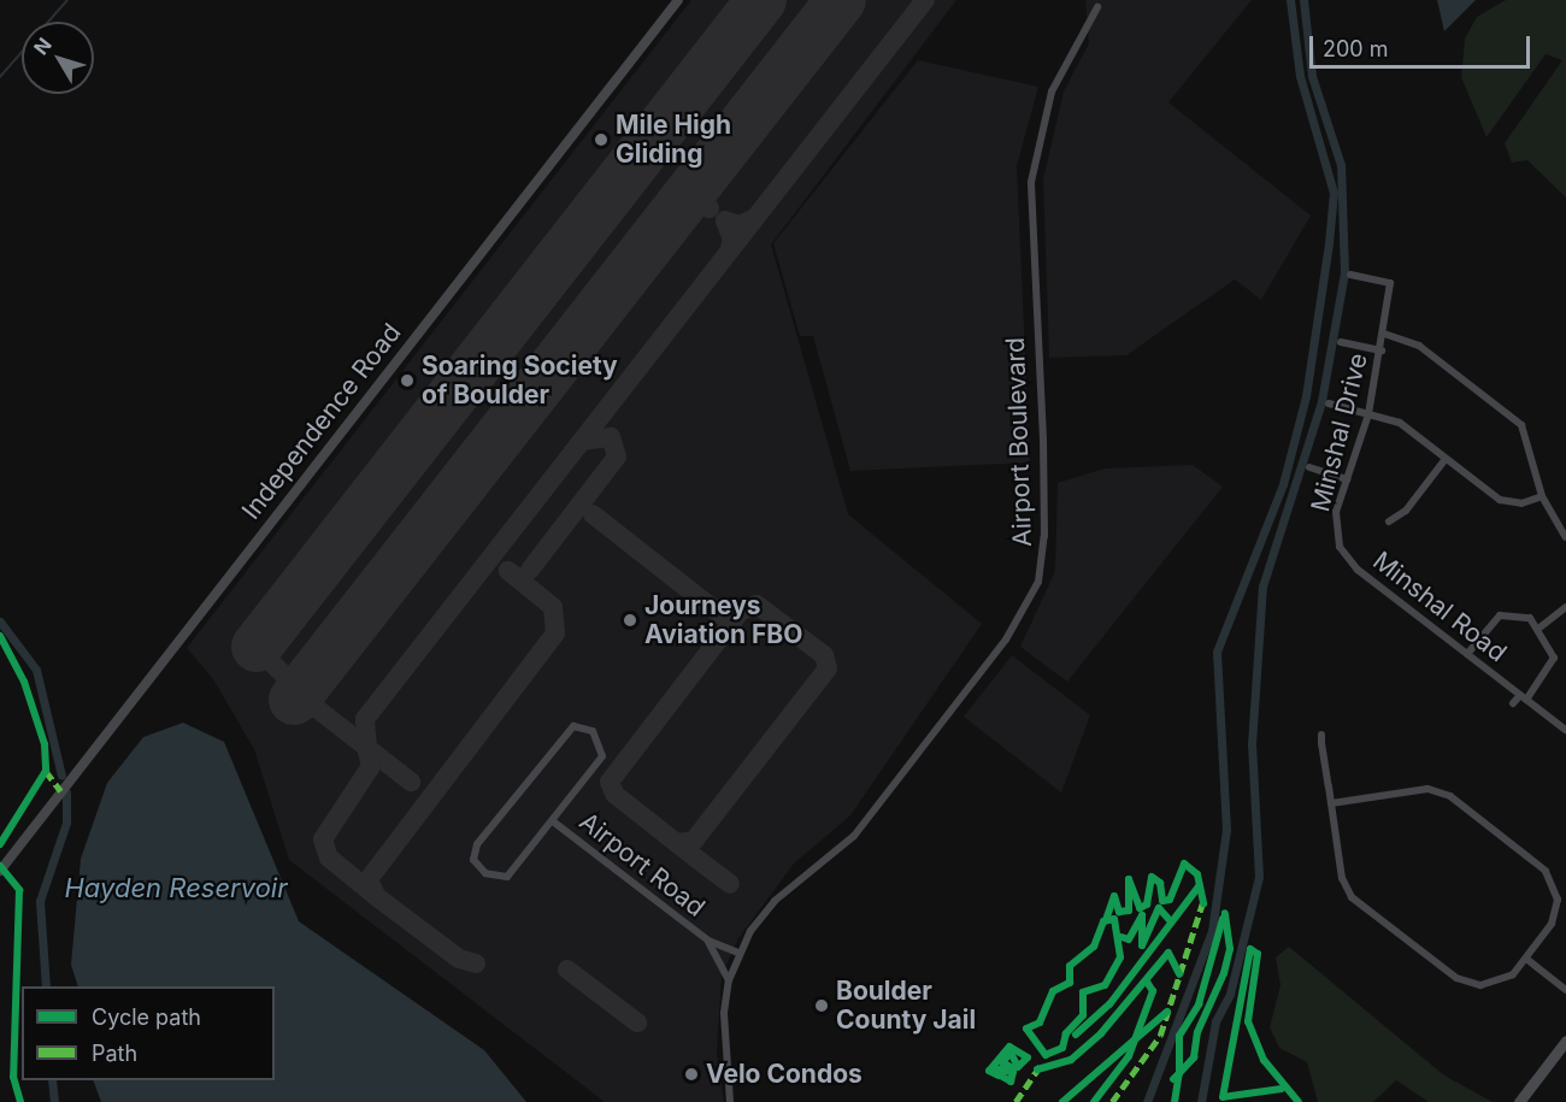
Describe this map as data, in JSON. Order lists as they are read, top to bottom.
{
  "streets": {
    "street": [
      "Independence Road",
      "Minshal Drive",
      "Airport Boulevard",
      "Minshal Road",
      "Airport Road"
    ]
  },
  "crossings": [
    ["Minshal Drive", "Minshal Road"],
    ["Airport Boulevard", "Airport Road"]
  ],
  "water": ["Hayden Reservoir"],
  "places": [
    "Mile High Gliding",
    "Soaring Society of Boulder",
    "Journeys Aviation FBO",
    "Boulder County Jail",
    "Velo Condos"
  ],
  "legend": ["Cycle path", "Path"],
  "scale_bar": "200 m",
  "north": "top left"
}
